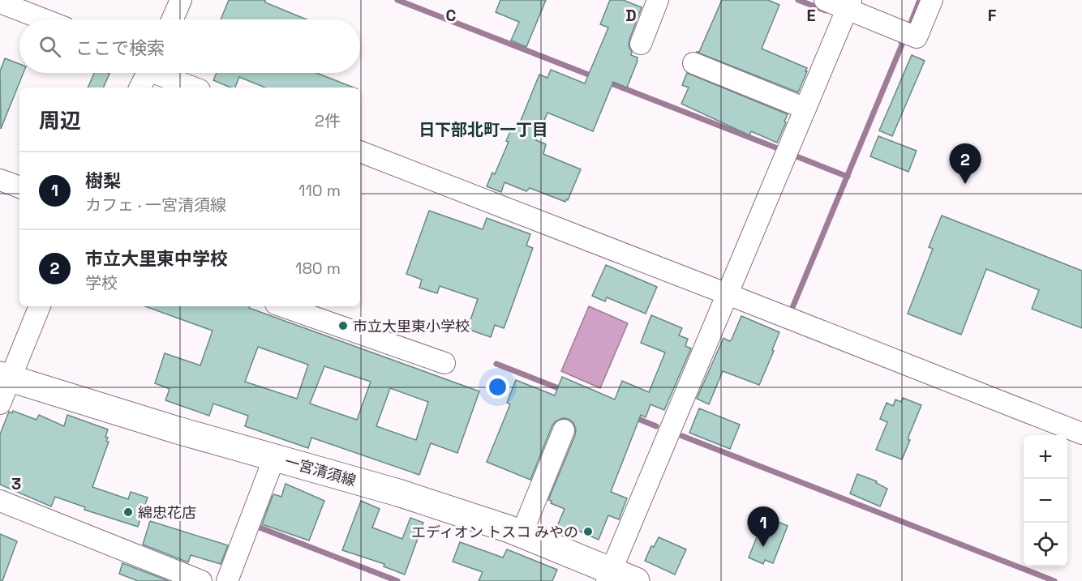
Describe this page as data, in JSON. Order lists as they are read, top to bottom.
{
  "streets": {
    "main road": ["一宮清須線"]
  },
  "districts": ["日下部北町一丁目"],
  "places": ["市立大里東小学校", "綿忠花店", "エディオン トスコ みやの"],
  "page": {
    "search": "ここで検索",
    "heading": ["周辺", "2件"],
    "pins": ["2", "1"],
    "list": [
      {
        "mark": "1",
        "name": "樹梨",
        "note": "カフェ · 一宮清須線",
        "value": "110 m"
      },
      {
        "mark": "2",
        "name": "市立大里東中学校",
        "note": "学校",
        "value": "180 m"
      }
    ],
    "map_buttons": ["+", "−"]
  },
  "grid": {
    "columns": [
      "C",
      "D",
      "E",
      "F"
    ],
    "rows": ["3"]
  }
}
